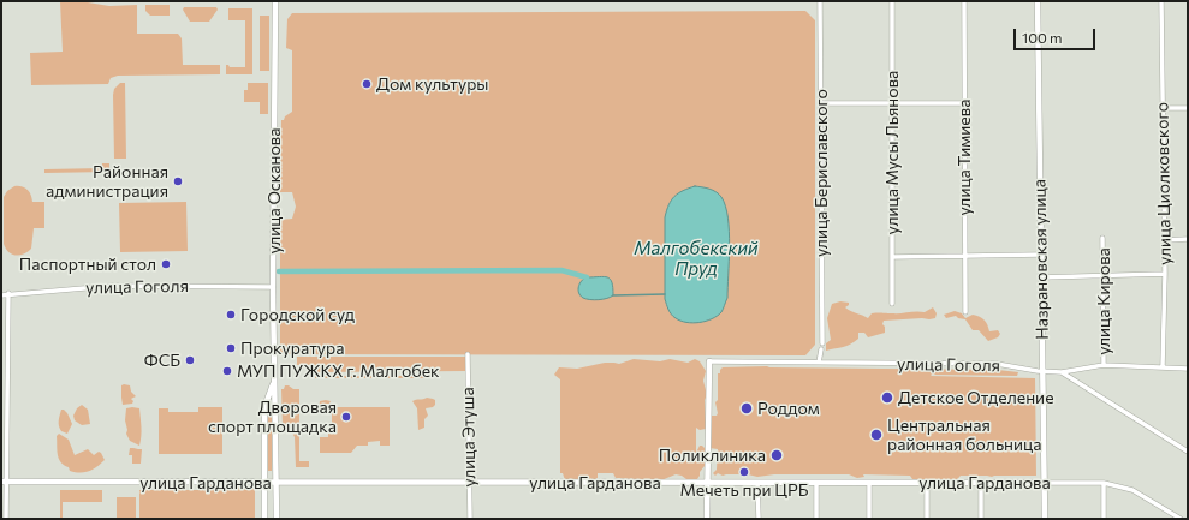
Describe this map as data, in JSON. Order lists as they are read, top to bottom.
{
  "streets": {
    "street": [
      "улица Мусы Льянова",
      "улица Тимиева",
      "улица Бериславского",
      "улица Циолковского",
      "улица Осканова",
      "Назрановская улица",
      "улица Гоголя",
      "улица Кирова",
      "улица Этуша",
      "улица Гарданова"
    ]
  },
  "crossings": [
    ["улица Циолковского", "улица Гоголя"],
    ["улица Осканова", "улица Гоголя"],
    ["улица Осканова", "улица Гарданова"],
    ["Назрановская улица", "улица Гоголя"],
    ["Назрановская улица", "улица Гарданова"],
    ["улица Гоголя", "улица Кирова"],
    ["улица Этуша", "улица Гарданова"]
  ],
  "water": ["Малгобекский Пруд"],
  "places": [
    "Дом культуры",
    "Районная администрация",
    "Паспортный стол",
    "Городской суд",
    "Прокуратура",
    "ФСБ",
    "МУП ПУЖКХ г. Малгобек",
    "Детское Отделение",
    "Роддом",
    "Дворовая спорт площадка",
    "Центральная районная больница",
    "Поликлиника",
    "Мечеть при ЦРБ"
  ],
  "scale_bar": "100 m"
}
